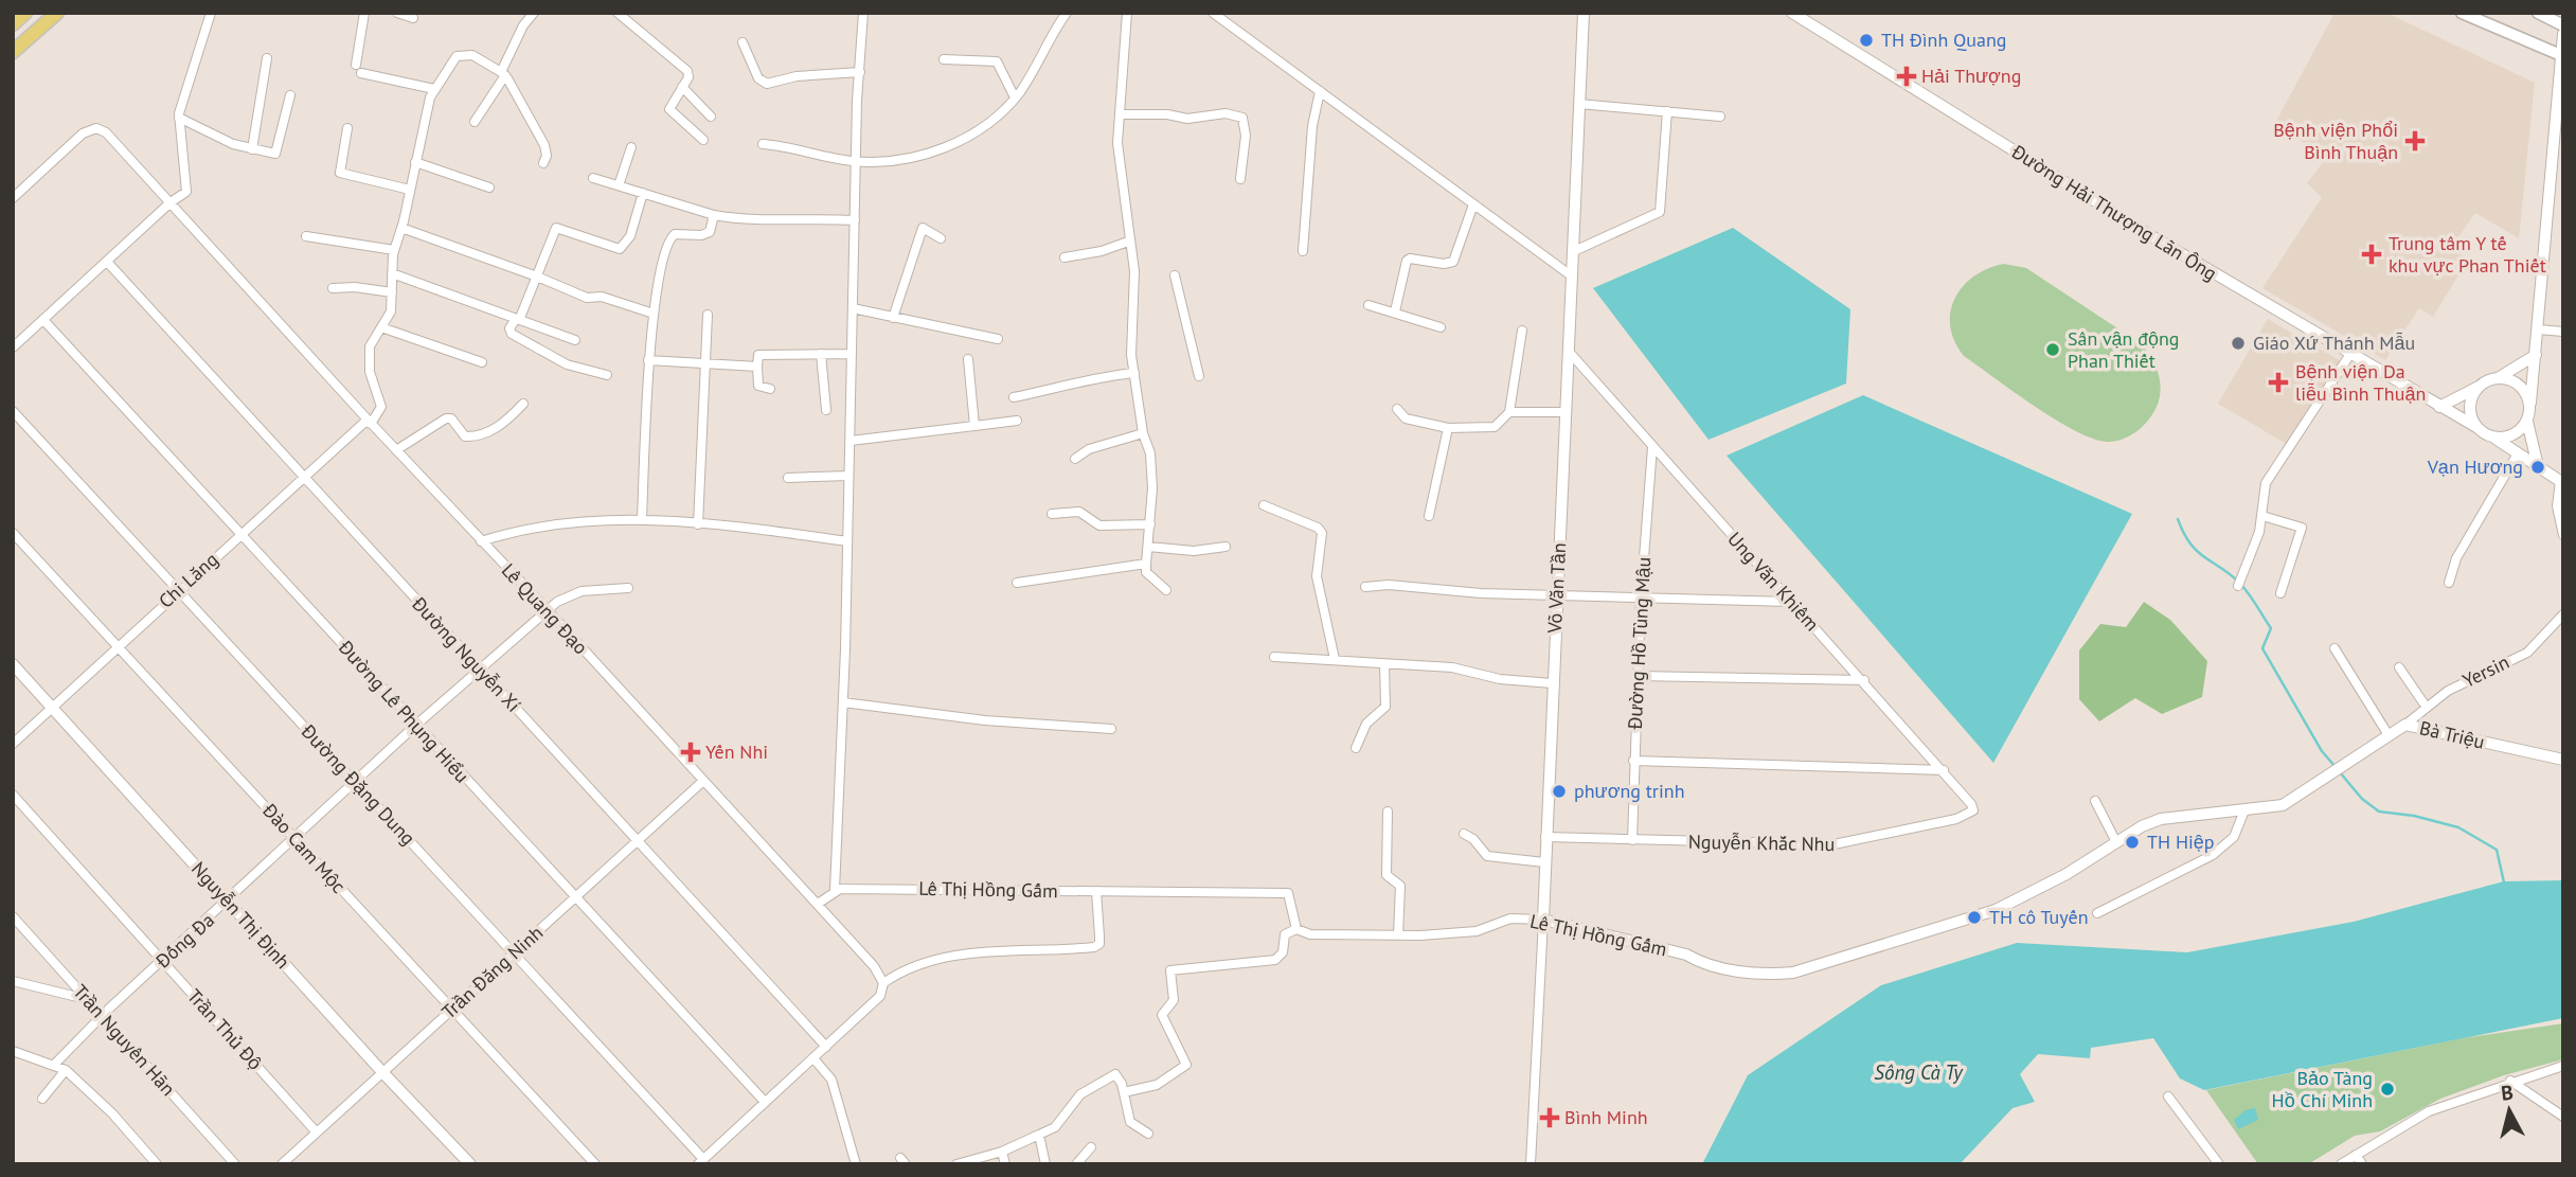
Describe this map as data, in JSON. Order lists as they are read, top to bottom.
{
  "streets": {
    "street": [
      "Đường Hải Thượng Lãn Ông",
      "Chi Lăng",
      "Ung Văn Khiêm",
      "Võ Văn Tần",
      "Lê Quang Đạo",
      "Đường Hồ Tùng Mậu",
      "Đường Nguyễn Xí",
      "Yersin",
      "Đường Lê Phụng Hiểu",
      "Bà Triệu",
      "Đường Đặng Dung",
      "Nguyễn Khắc Nhu",
      "Đào Cam Mộc",
      "Lê Thị Hồng Gấm",
      "Nguyễn Thị Định",
      "Đống Đa",
      "Trần Đăng Ninh",
      "Trần Thủ Độ",
      "Trần Nguyên Hãn"
    ]
  },
  "crossings": [
    ["Chi Lăng", "Lê Quang Đạo"],
    ["Chi Lăng", "Đường Nguyễn Xí"],
    ["Chi Lăng", "Đường Lê Phụng Hiểu"],
    ["Chi Lăng", "Đường Đặng Dung"],
    ["Chi Lăng", "Đào Cam Mộc"],
    ["Chi Lăng", "Nguyễn Thị Định"],
    ["Ung Văn Khiêm", "Võ Văn Tần"],
    ["Ung Văn Khiêm", "Đường Hồ Tùng Mậu"],
    ["Ung Văn Khiêm", "Nguyễn Khắc Nhu"],
    ["Võ Văn Tần", "Nguyễn Khắc Nhu"],
    ["Võ Văn Tần", "Lê Thị Hồng Gấm"],
    ["Lê Quang Đạo", "Đống Đa"],
    ["Lê Quang Đạo", "Trần Đăng Ninh"],
    ["Đường Hồ Tùng Mậu", "Nguyễn Khắc Nhu"],
    ["Đường Nguyễn Xí", "Đống Đa"],
    ["Đường Nguyễn Xí", "Trần Đăng Ninh"],
    ["Yersin", "Bà Triệu"],
    ["Đường Lê Phụng Hiểu", "Đống Đa"],
    ["Đường Lê Phụng Hiểu", "Trần Đăng Ninh"],
    ["Bà Triệu", "Lê Thị Hồng Gấm"],
    ["Đường Đặng Dung", "Đống Đa"],
    ["Đường Đặng Dung", "Trần Đăng Ninh"],
    ["Đào Cam Mộc", "Đống Đa"],
    ["Đào Cam Mộc", "Trần Đăng Ninh"],
    ["Nguyễn Thị Định", "Đống Đa"],
    ["Nguyễn Thị Định", "Trần Đăng Ninh"],
    ["Đống Đa", "Trần Thủ Độ"],
    ["Đống Đa", "Trần Nguyên Hãn"],
    ["Trần Đăng Ninh", "Trần Thủ Độ"]
  ],
  "water": ["Sông Cà Ty"],
  "places": {
    "other": [
      "TH Đình Quang",
      "Giáo Xứ Thánh Mẫu",
      "Sân vận động Phan Thiết",
      "Vạn Hương",
      "phương trinh",
      "TH Hiệp",
      "TH cô Tuyến",
      "Bảo Tàng Hồ Chí Minh"
    ],
    "health": [
      "Hải Thượng",
      "Bệnh viện Phổi Bình Thuận",
      "Trung tâm Y tế khu vực Phan Thiết",
      "Bệnh viện Da liễu Bình Thuận",
      "Yến Nhi",
      "Bình Minh"
    ]
  },
  "north": "top"
}
